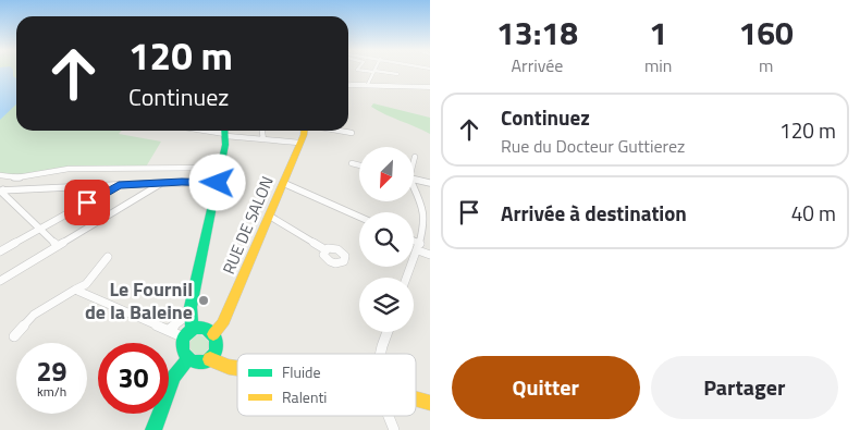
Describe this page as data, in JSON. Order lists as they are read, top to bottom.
{
  "streets": {
    "street": ["RUE DE SALON"]
  },
  "places": ["Le Fournil de la Baleine"],
  "legend": ["Fluide", "Ralenti"],
  "north": "bottom left",
  "page": {
    "eta": [
      "13:18",
      "Arrivée",
      "1",
      "min",
      "160",
      "m"
    ],
    "turn": ["120 m", "Continuez"],
    "list": [
      {
        "name": "Continuez",
        "note": "Rue du Docteur Guttierez",
        "value": "120 m"
      },
      {
        "name": "Arrivée à destination",
        "value": "40 m"
      }
    ],
    "speed": "29 km/h",
    "limit": "30",
    "buttons": ["Quitter", "Partager"]
  }
}
